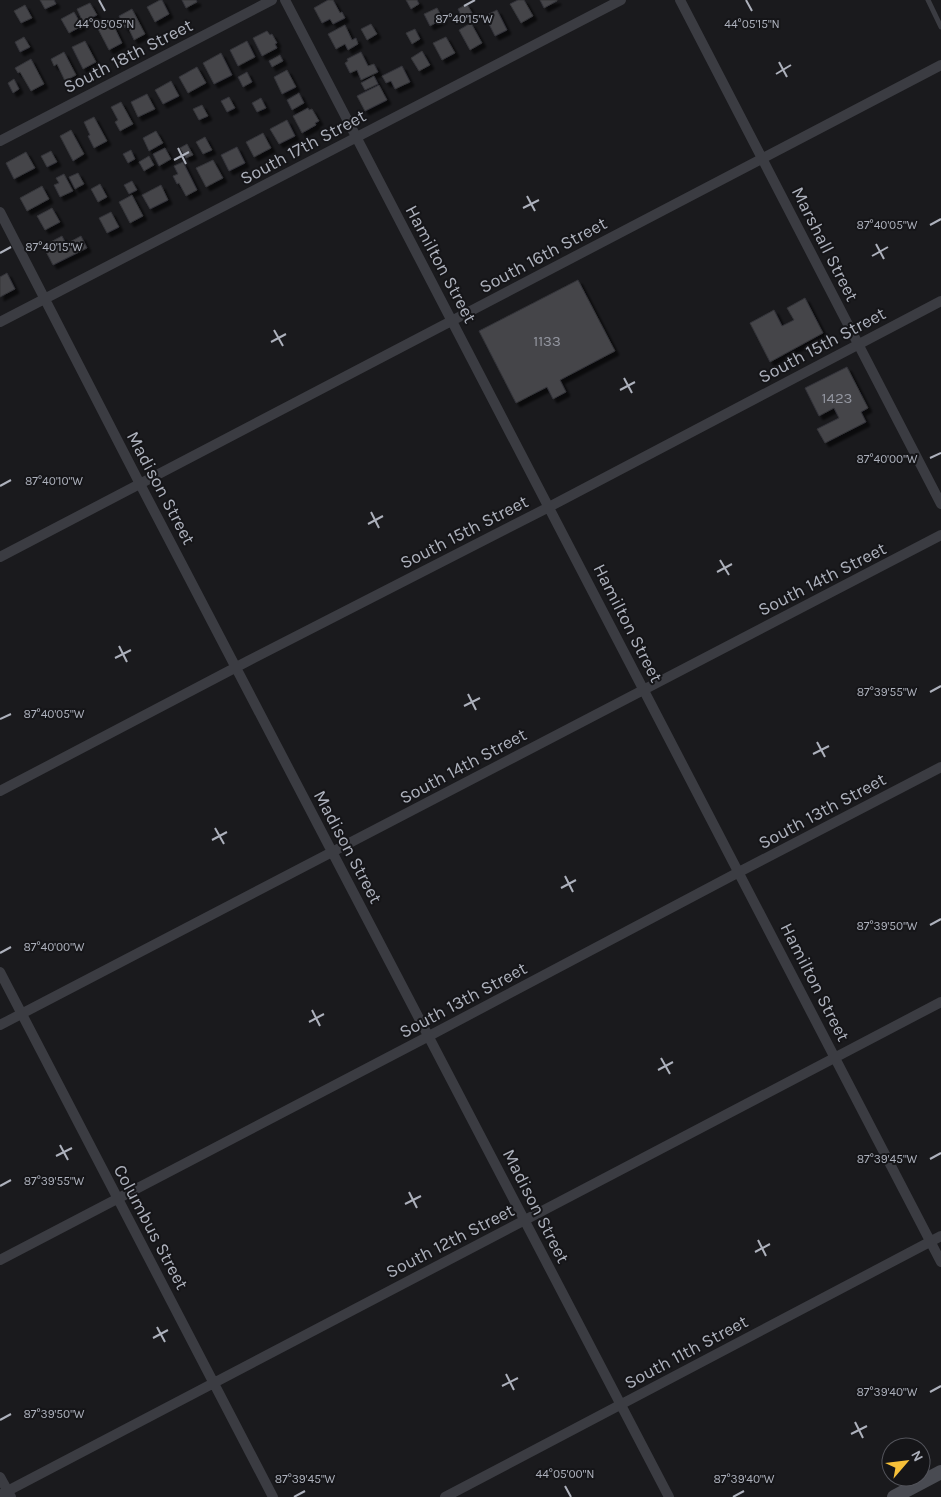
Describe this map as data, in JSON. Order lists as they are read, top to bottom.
{
  "streets": {
    "street": [
      "South 18th Street",
      "South 17th Street",
      "Marshall Street",
      "South 16th Street",
      "Hamilton Street",
      "South 15th Street",
      "Madison Street",
      "South 14th Street",
      "South 13th Street",
      "Columbus Street",
      "South 12th Street",
      "South 11th Street"
    ]
  },
  "crossings": [
    ["South 17th Street", "Hamilton Street"],
    ["South 17th Street", "Madison Street"],
    ["Marshall Street", "South 16th Street"],
    ["Marshall Street", "South 15th Street"],
    ["South 16th Street", "Hamilton Street"],
    ["South 16th Street", "Madison Street"],
    ["Hamilton Street", "South 15th Street"],
    ["Hamilton Street", "South 14th Street"],
    ["Hamilton Street", "South 13th Street"],
    ["Hamilton Street", "South 12th Street"],
    ["Hamilton Street", "South 11th Street"],
    ["South 15th Street", "Madison Street"],
    ["Madison Street", "South 14th Street"],
    ["Madison Street", "South 13th Street"],
    ["Madison Street", "South 12th Street"],
    ["Madison Street", "South 11th Street"],
    ["South 14th Street", "Columbus Street"],
    ["South 13th Street", "Columbus Street"],
    ["Columbus Street", "South 12th Street"]
  ],
  "house_numbers": ["1133", "1423"],
  "north": "top right",
  "coordinates": [
    "87°40'15\"W",
    "44°05'05\"N",
    "44°05'15\"N",
    "87°40'05\"W",
    "87°40'00\"W",
    "87°40'10\"W",
    "87°39'55\"W",
    "87°39'50\"W",
    "87°39'45\"W",
    "87°39'40\"W",
    "44°05'00\"N"
  ]
}
